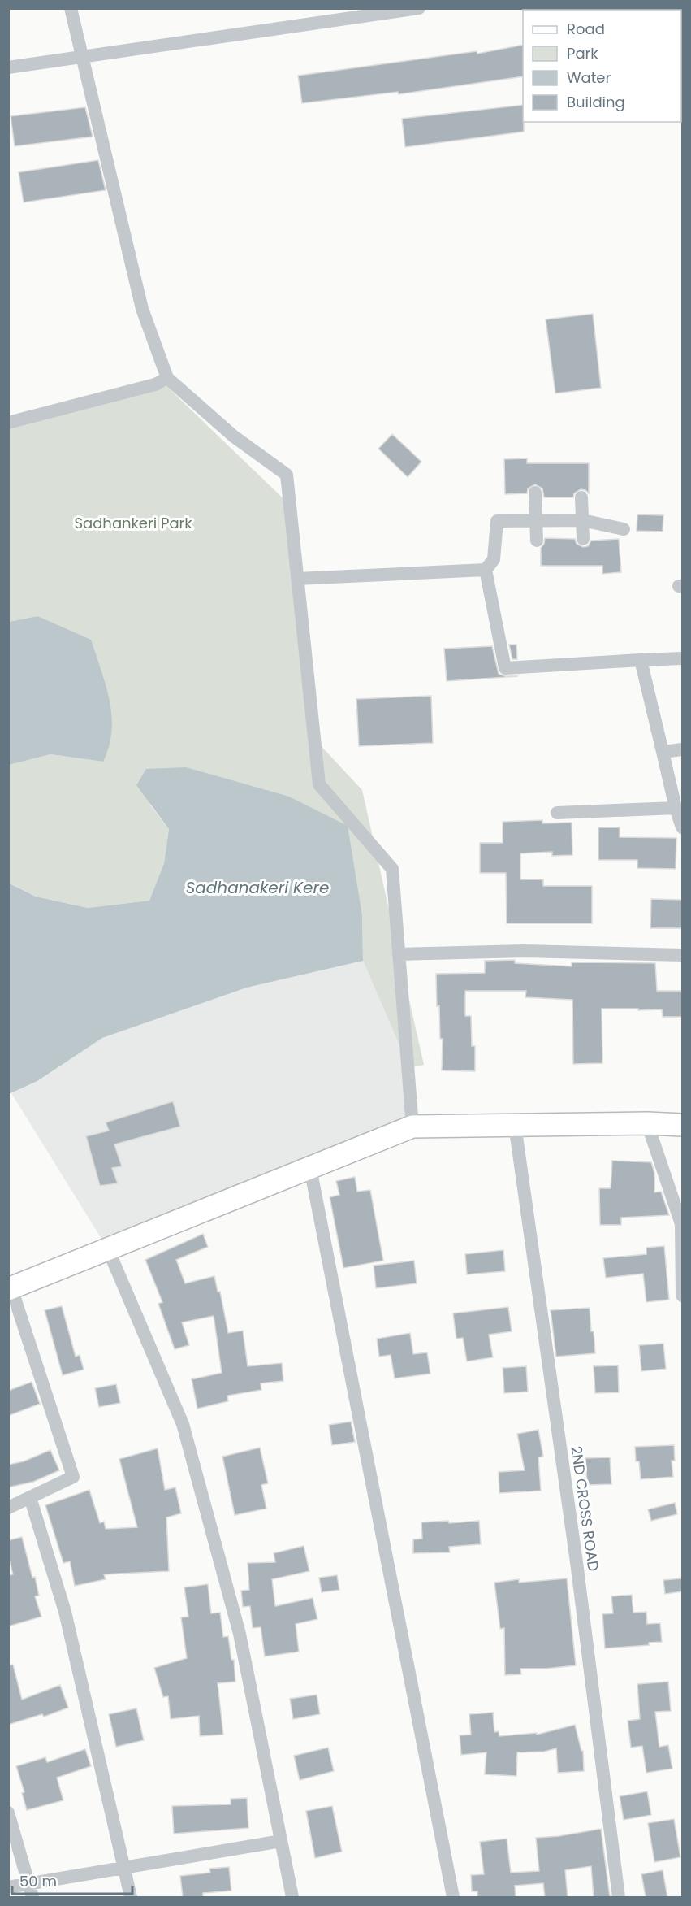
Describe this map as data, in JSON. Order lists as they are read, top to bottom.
{
  "streets": {
    "street": ["2ND CROSS ROAD"]
  },
  "water": ["Sadhanakeri Kere"],
  "parks": ["Sadhankeri Park"],
  "legend": [
    "Road",
    "Park",
    "Water",
    "Building"
  ],
  "scale_bar": "50 m"
}
